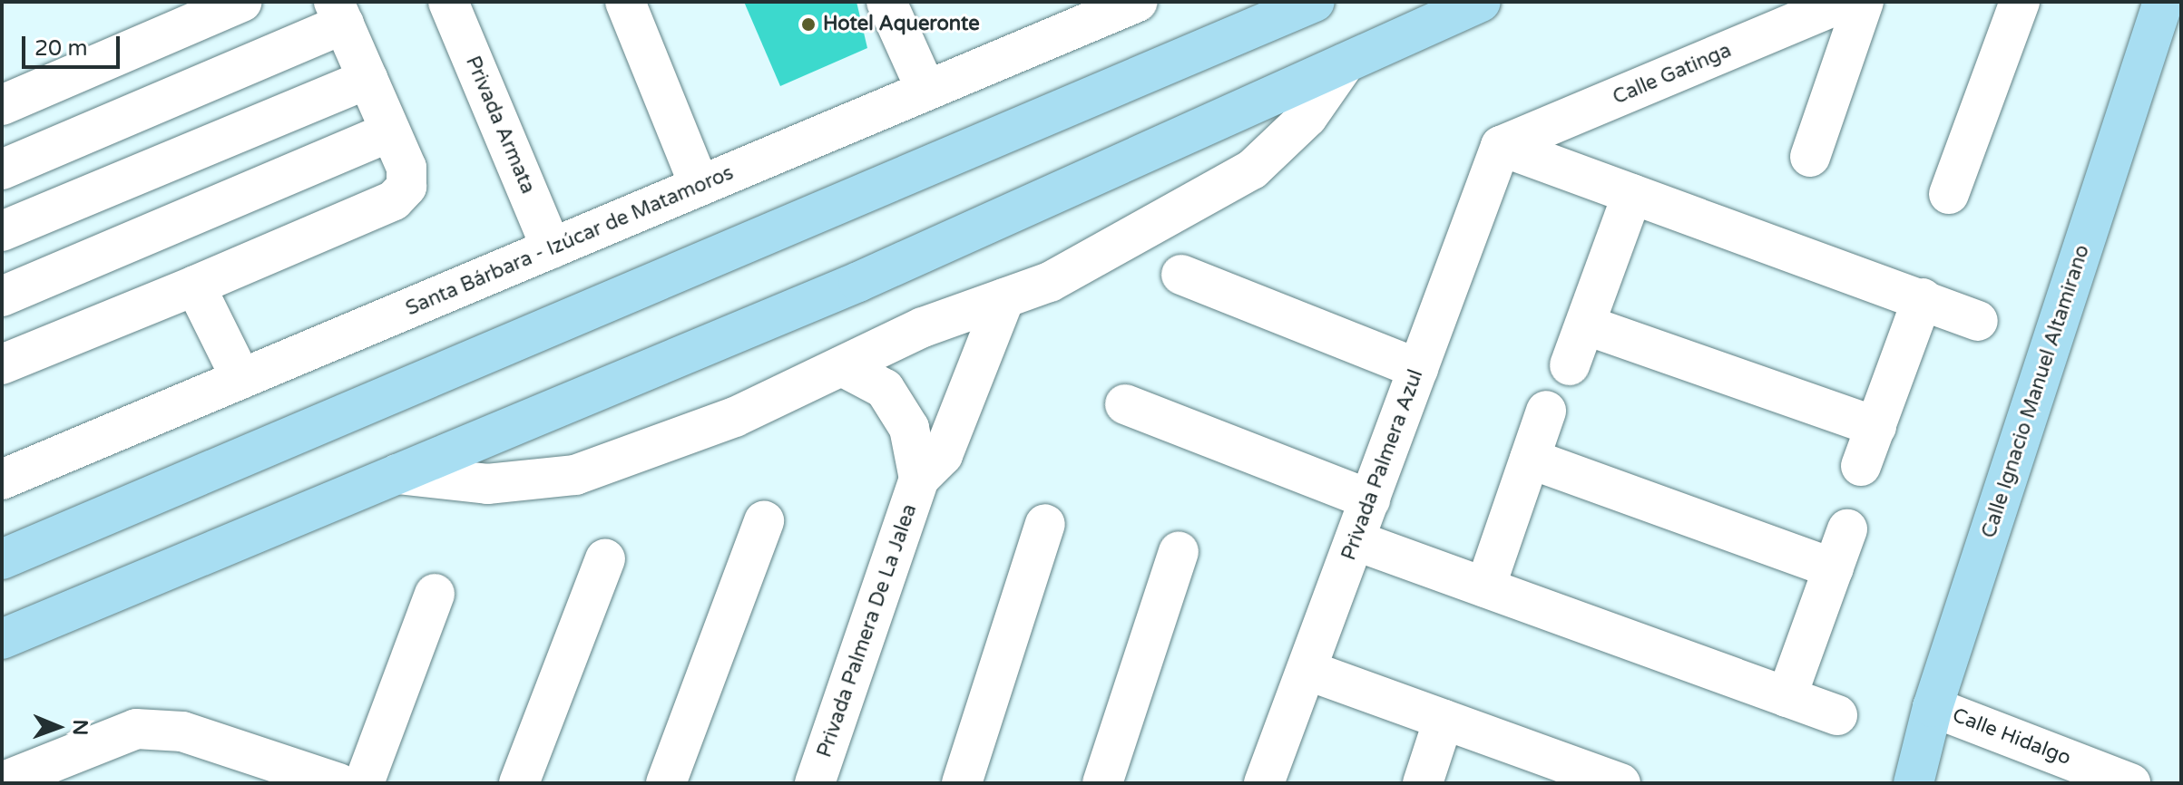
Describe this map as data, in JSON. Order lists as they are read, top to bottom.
{
  "streets": {
    "main road": ["Calle Ignacio Manuel Altamirano"],
    "street": [
      "Calle Gatinga",
      "Privada Armata",
      "Santa Bárbara - Izúcar de Matamoros",
      "Privada Palmera Azul",
      "Privada Palmera De La Jalea",
      "Calle Hidalgo"
    ]
  },
  "crossings": [
    ["Calle Gatinga", "Privada Palmera Azul"],
    ["Privada Armata", "Santa Bárbara - Izúcar de Matamoros"],
    ["Calle Ignacio Manuel Altamirano", "Calle Hidalgo"]
  ],
  "places": ["Hotel Aqueronte"],
  "scale_bar": "20 m",
  "north": "right"
}
